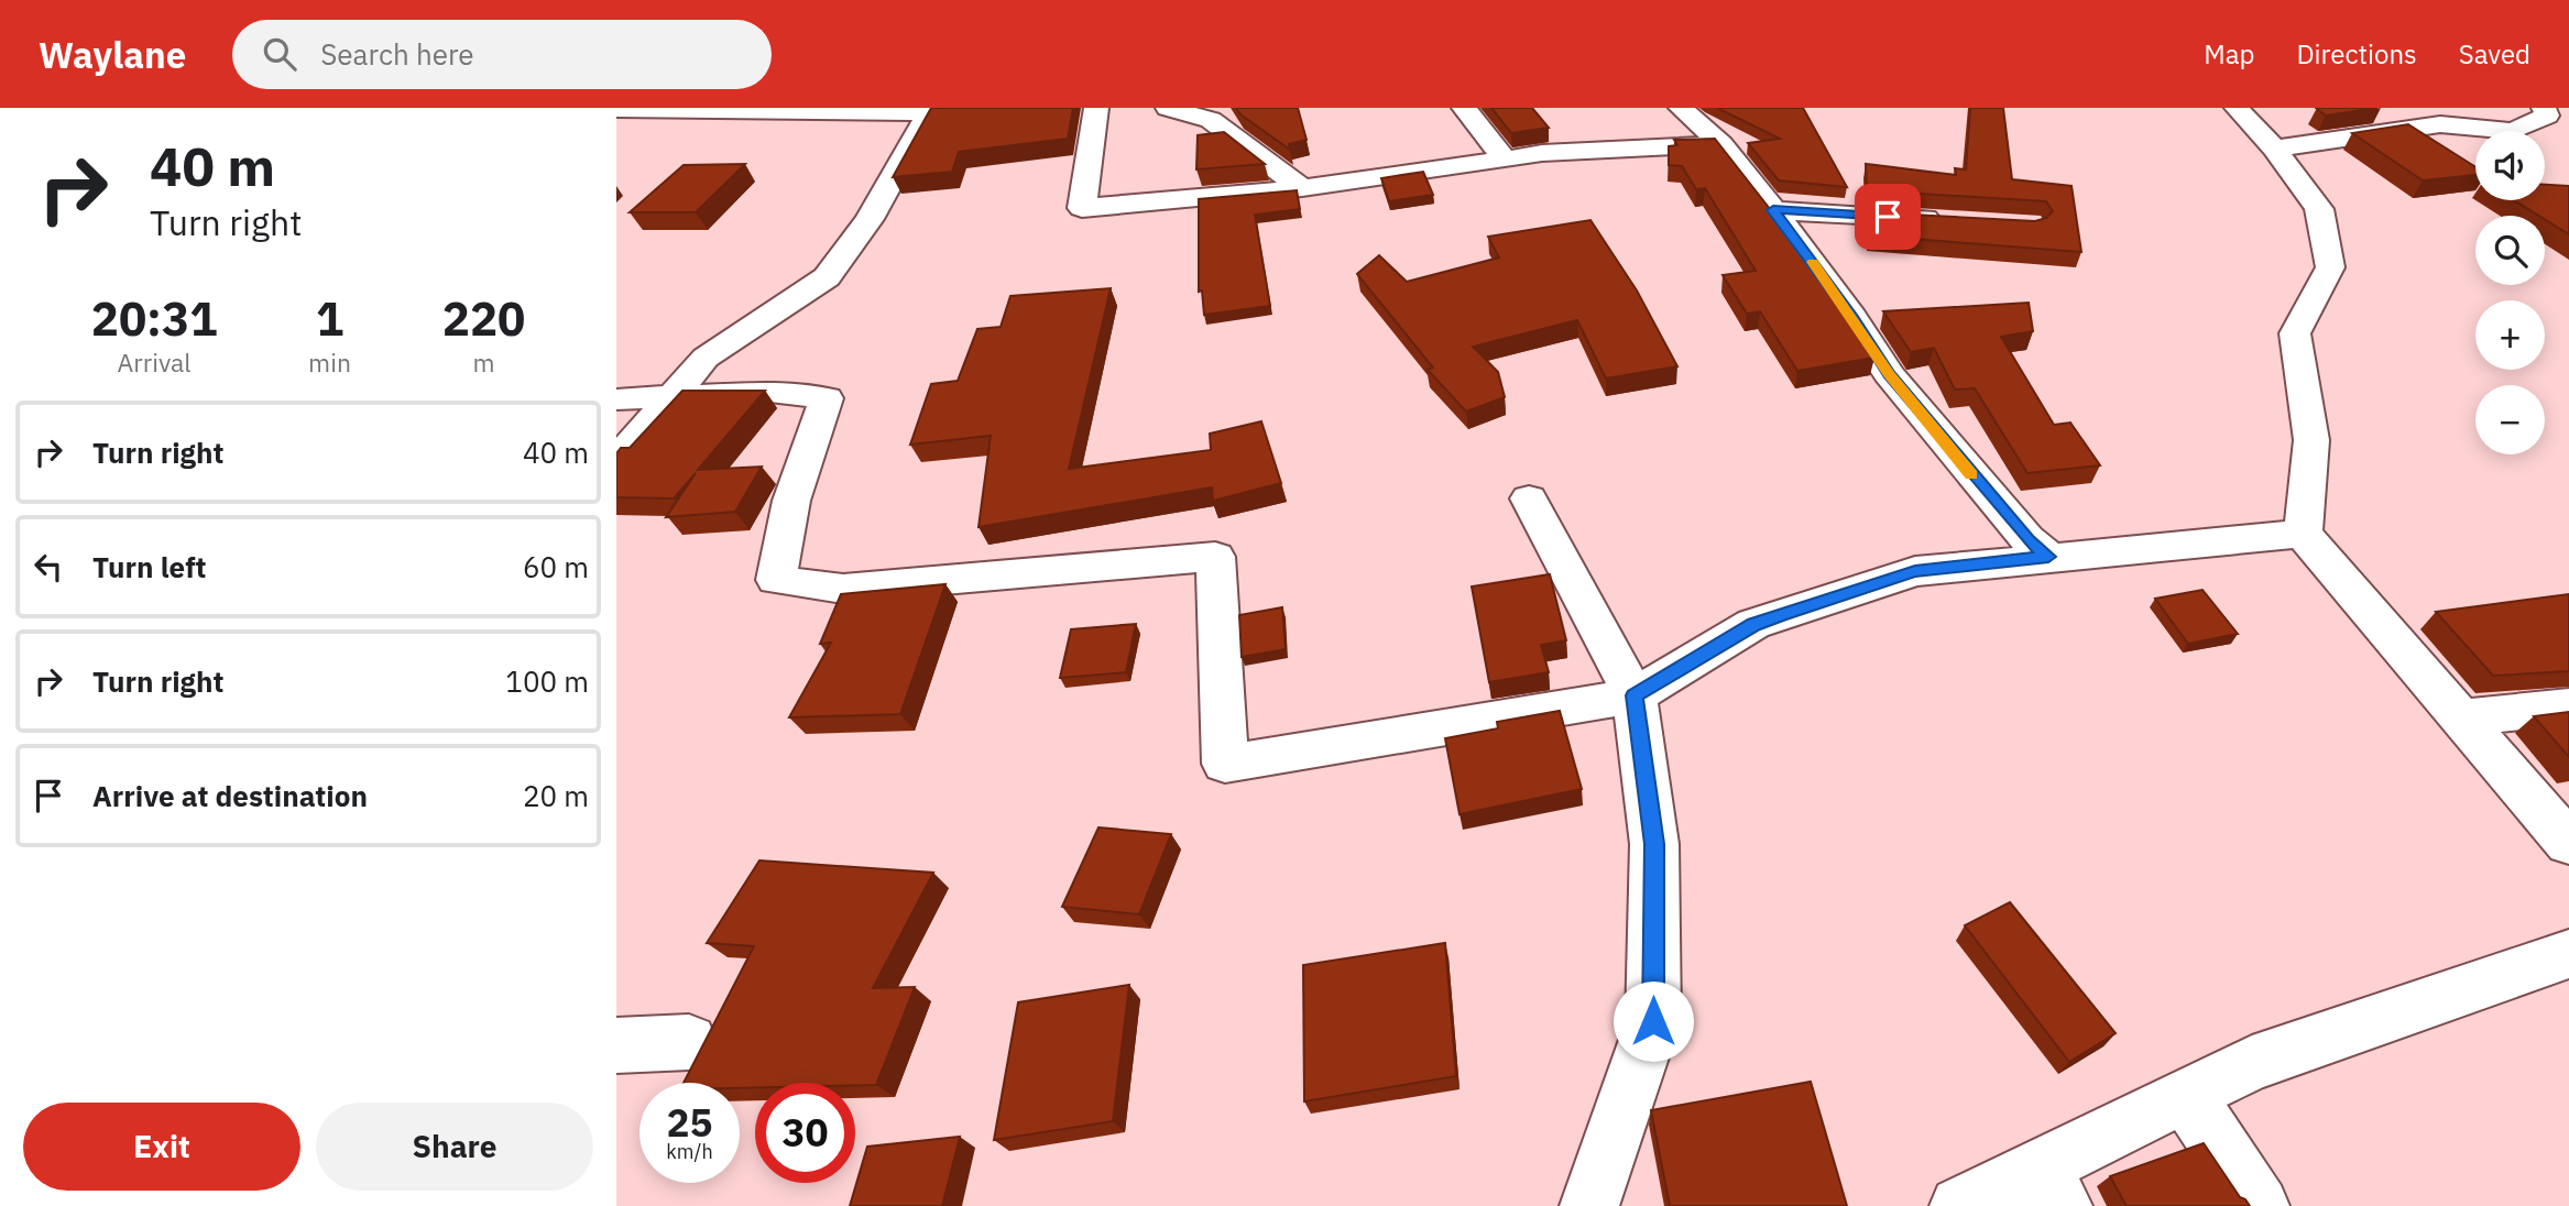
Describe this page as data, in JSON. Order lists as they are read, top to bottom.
{
  "page": {
    "header": "Waylane",
    "search": "Search here",
    "nav": ["Map", "Directions", "Saved"],
    "turn": ["40 m", "Turn right"],
    "map_buttons": ["+", "−"],
    "eta": [
      "20:31",
      "Arrival",
      "1",
      "min",
      "220",
      "m"
    ],
    "list": [
      {
        "name": "Turn right",
        "value": "40 m"
      },
      {
        "name": "Turn left",
        "value": "60 m"
      },
      {
        "name": "Turn right",
        "value": "100 m"
      },
      {
        "name": "Arrive at destination",
        "value": "20 m"
      }
    ],
    "speed": "25 km/h",
    "limit": "30",
    "buttons": ["Exit", "Share"]
  }
}
